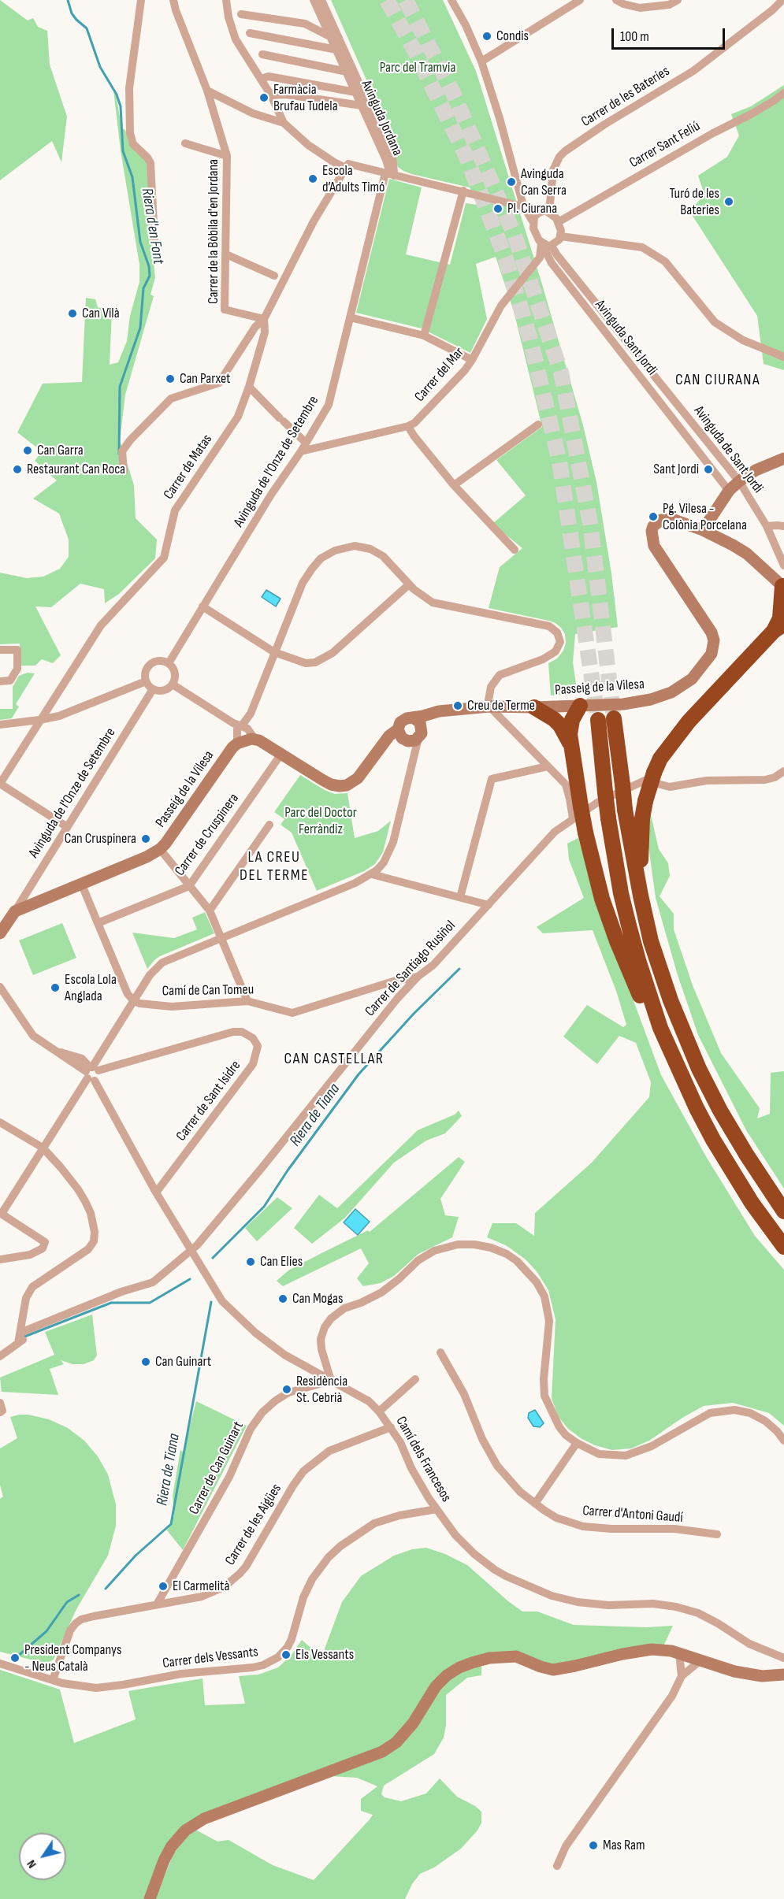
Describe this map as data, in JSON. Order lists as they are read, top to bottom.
{
  "streets": {
    "street": [
      "Carrer de les Bateríes",
      "Avinguda Jordana",
      "Carrer Sant Feliú",
      "Carrer de la Bòbila d'en Jordana",
      "Avinguda Sant Jordi",
      "Carrer del Mar",
      "Avinguda de Sant Jordi",
      "Avinguda de l'Onze de Setembre",
      "Carrer de Matas",
      "Passeig de la Vilesa",
      "Carrer de Cruspinera",
      "Carrer de Santiago Rusiñol",
      "Camí de Can Tomeu",
      "Carrer de Sant Isidre",
      "Camí dels Francesos",
      "Carrer de Can Guinart",
      "Carrer d'Antoni Gaudí",
      "Carrer de les Aigües",
      "Carrer dels Vessants"
    ]
  },
  "crossings": [
    ["Carrer de les Bateríes", "Carrer Sant Feliú"],
    ["Carrer de les Bateríes", "Avinguda Sant Jordi"],
    ["Carrer de les Bateríes", "Carrer del Mar"],
    ["Carrer de les Bateríes", "Avinguda de Sant Jordi"],
    ["Carrer Sant Feliú", "Avinguda Sant Jordi"],
    ["Carrer Sant Feliú", "Carrer del Mar"],
    ["Carrer Sant Feliú", "Avinguda de Sant Jordi"],
    ["Carrer de la Bòbila d'en Jordana", "Carrer de Matas"],
    ["Avinguda Sant Jordi", "Carrer del Mar"],
    ["Avinguda Sant Jordi", "Avinguda de Sant Jordi"],
    ["Carrer del Mar", "Avinguda de Sant Jordi"],
    ["Carrer del Mar", "Avinguda de l'Onze de Setembre"],
    ["Avinguda de l'Onze de Setembre", "Passeig de la Vilesa"],
    ["Carrer de Santiago Rusiñol", "Camí de Can Tomeu"],
    ["Carrer de Santiago Rusiñol", "Camí dels Francesos"],
    ["Carrer de Sant Isidre", "Camí dels Francesos"],
    ["Camí dels Francesos", "Carrer de Can Guinart"],
    ["Camí dels Francesos", "Carrer de les Aigües"],
    ["Camí dels Francesos", "Carrer dels Vessants"],
    ["Carrer de Can Guinart", "Carrer de les Aigües"],
    ["Carrer de les Aigües", "Carrer dels Vessants"]
  ],
  "districts": ["CAN CIURANA", "LA CREU DEL TERME", "CAN CASTELLAR"],
  "water": ["Riera d'en Font", "Riera de Tiana"],
  "parks": ["Parc del Tramvia", "Parc del Doctor Ferràndiz"],
  "places": [
    "Condis",
    "Farmàcia Brufau Tudela",
    "Escola d’Adults Timó",
    "Avinguda Can Serra",
    "Turó de les Bateries",
    "Pl. Ciurana",
    "Can Vilà",
    "Can Parxet",
    "Can Garra",
    "Restaurant Can Roca",
    "Sant Jordi",
    "Pg. Vilesa - Colònia Porcelana",
    "Creu de Terme",
    "Can Cruspinera",
    "Escola Lola Anglada",
    "Can Elies",
    "Can Mogas",
    "Can Guinart",
    "Residència St. Cebrià",
    "El Carmelità",
    "Els Vessants",
    "President Companys - Neus Català",
    "Mas Ram"
  ],
  "scale_bar": "100 m",
  "north": "bottom left"
}
